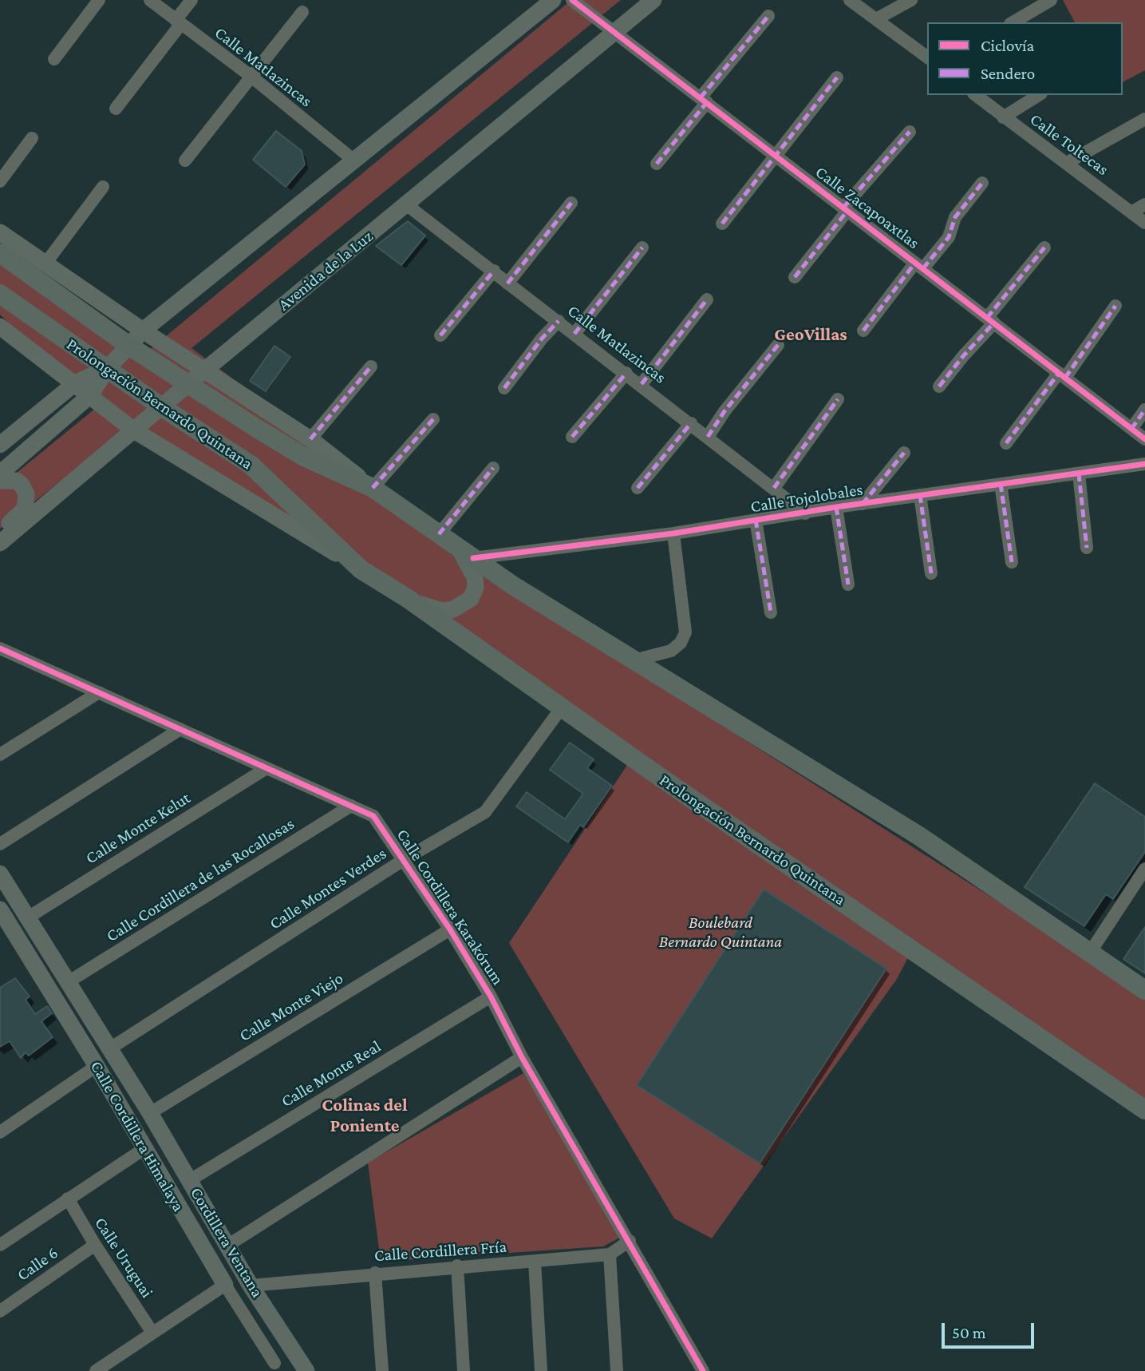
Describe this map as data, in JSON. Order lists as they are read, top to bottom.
{
  "streets": {
    "main road": [
      "Avenida de la Luz",
      "Prolongación Bernardo Quintana",
      "Calle Cordillera Himalaya",
      "Cordillera Ventana"
    ],
    "street": [
      "Calle Matlazincas",
      "Calle Toltecas",
      "Calle Zacapoaxtlas",
      "Calle Tojolobales",
      "Calle Monte Kelut",
      "Calle Cordillera de las Rocallosas",
      "Calle Montes Verdes",
      "Calle Cordillera Karakórum",
      "Calle Monte Viejo",
      "Calle Monte Real",
      "Calle Cordillera Fría",
      "Calle Uruguai",
      "Calle 6"
    ]
  },
  "crossings": [
    ["Calle Matlazincas", "Avenida de la Luz"],
    ["Calle Matlazincas", "Calle Tojolobales"],
    ["Calle Zacapoaxtlas", "Avenida de la Luz"],
    ["Avenida de la Luz", "Prolongación Bernardo Quintana"],
    ["Prolongación Bernardo Quintana", "Calle Tojolobales"],
    ["Prolongación Bernardo Quintana", "Calle Montes Verdes"],
    ["Calle Monte Kelut", "Calle Cordillera Karakórum"],
    ["Calle Monte Kelut", "Calle Cordillera Himalaya"],
    ["Calle Cordillera de las Rocallosas", "Calle Cordillera Karakórum"],
    ["Calle Cordillera de las Rocallosas", "Calle Cordillera Himalaya"],
    ["Calle Montes Verdes", "Calle Cordillera Karakórum"],
    ["Calle Montes Verdes", "Calle Cordillera Himalaya"],
    ["Calle Cordillera Karakórum", "Calle Monte Viejo"],
    ["Calle Cordillera Karakórum", "Calle Monte Real"],
    ["Calle Cordillera Karakórum", "Calle Cordillera Fría"],
    ["Calle Monte Viejo", "Calle Cordillera Himalaya"],
    ["Calle Monte Viejo", "Cordillera Ventana"],
    ["Calle Monte Real", "Cordillera Ventana"],
    ["Calle Cordillera Himalaya", "Cordillera Ventana"],
    ["Cordillera Ventana", "Calle Cordillera Fría"],
    ["Calle Uruguai", "Calle 6"]
  ],
  "districts": ["GeoVillas", "Colinas del Poniente"],
  "parks": ["Boulebard Bernardo Quintana"],
  "legend": ["Ciclovía", "Sendero"],
  "scale_bar": "50 m"
}
